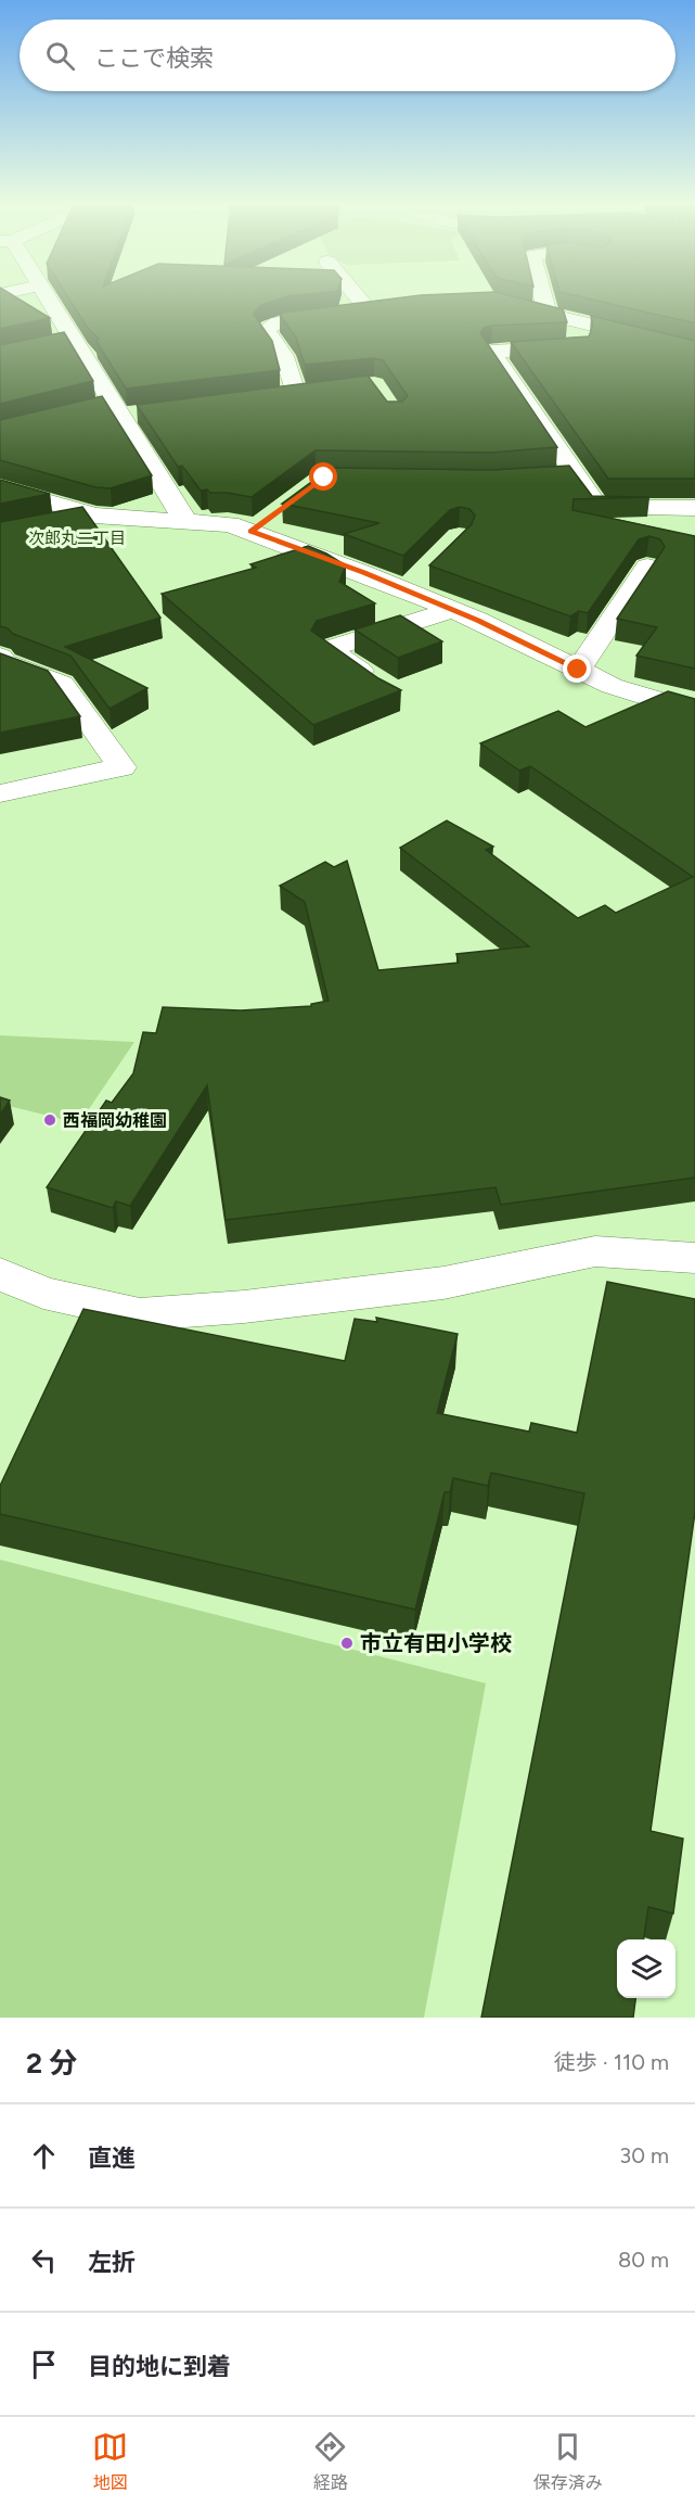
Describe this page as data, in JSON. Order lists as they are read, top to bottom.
{
  "districts": ["次郎丸二丁目"],
  "places": ["西福岡幼稚園", "市立有田小学校"],
  "page": {
    "search": "ここで検索",
    "heading": ["2 分", "徒歩 · 110 m"],
    "list": [
      ["直進", "30 m"],
      ["左折", "80 m"],
      "目的地に到着"
    ],
    "nav": ["地図", "経路", "保存済み"]
  }
}
